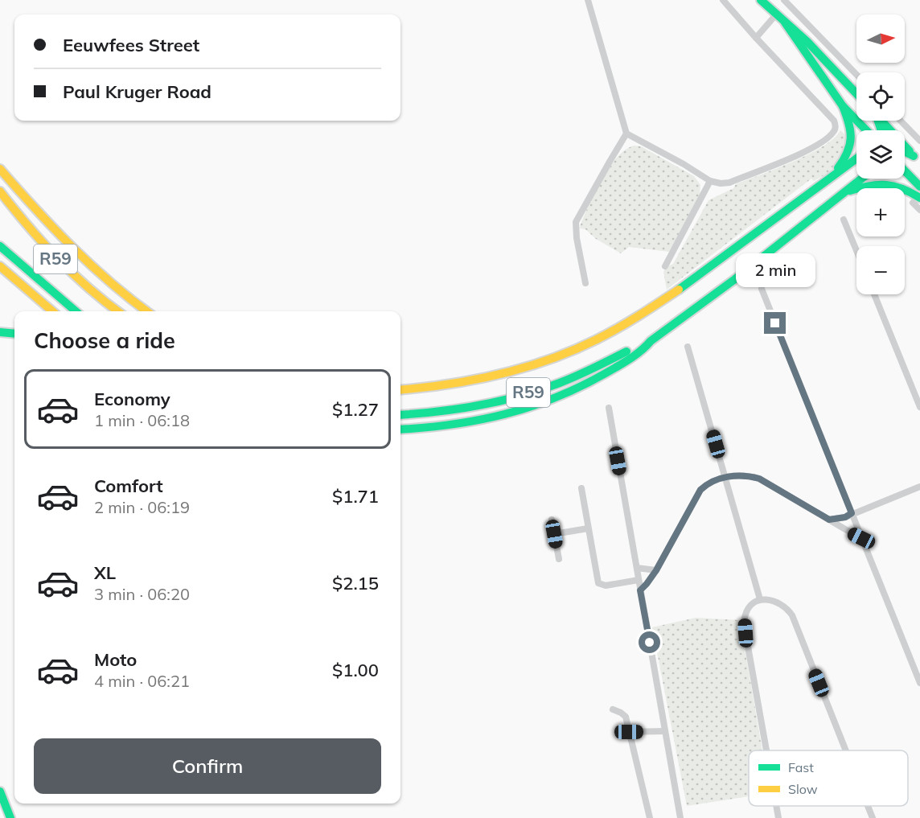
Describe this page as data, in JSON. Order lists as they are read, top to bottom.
{
  "streets": {
    "main road": ["R59"]
  },
  "legend": ["Fast", "Slow"],
  "north": "right",
  "page": {
    "map_buttons": ["+", "−"],
    "banner": ["Eeuwfees Street", "Paul Kruger Road"],
    "bubble": "2 min",
    "heading": "Choose a ride",
    "list": [
      {
        "name": "Economy",
        "note": "1 min · 06:18",
        "value": "$1.27"
      },
      {
        "name": "Comfort",
        "note": "2 min · 06:19",
        "value": "$1.71"
      },
      {
        "name": "XL",
        "note": "3 min · 06:20",
        "value": "$2.15"
      },
      {
        "name": "Moto",
        "note": "4 min · 06:21",
        "value": "$1.00"
      }
    ],
    "buttons": "Confirm"
  }
}
